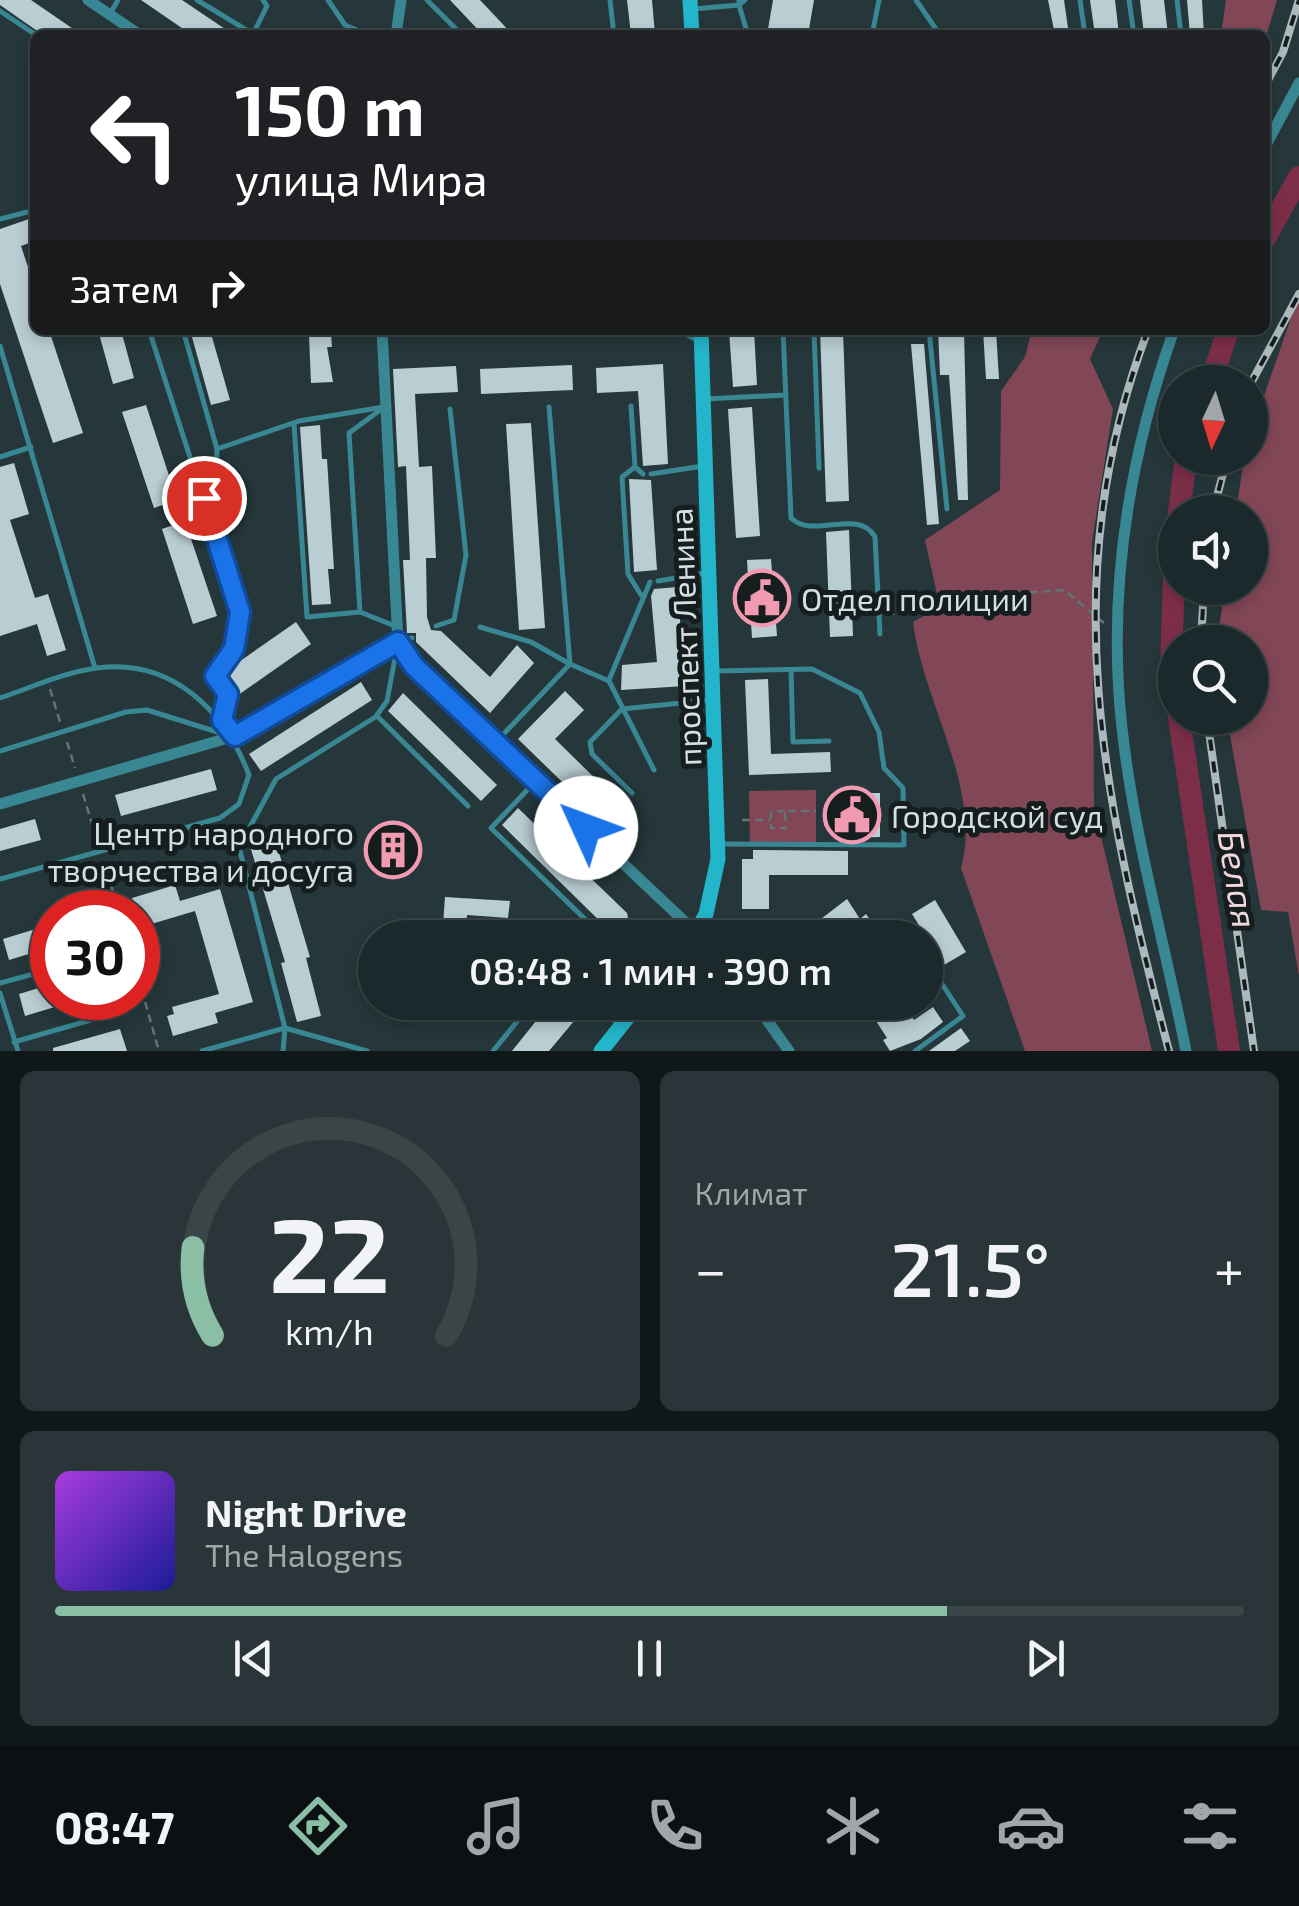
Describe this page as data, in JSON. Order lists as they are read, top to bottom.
{
  "streets": {
    "main road": ["проспект Ленина"]
  },
  "water": ["Белая"],
  "places": {
    "public building": ["Отдел полиции", "Городской суд"],
    "building": ["Центр народного творчества и досуга"]
  },
  "north": "bottom",
  "page": {
    "turn": ["150 m", "улица Мира"],
    "then": "Затем",
    "limit": "30",
    "trip": "08:48 · 1 мин · 390 m",
    "tile": "Климат",
    "heat": ["−", "21.5°", "+"],
    "song": ["Night Drive", "The Halogens"],
    "tabs": "08:47",
    "gauge": ["22", "km/h"]
  }
}
